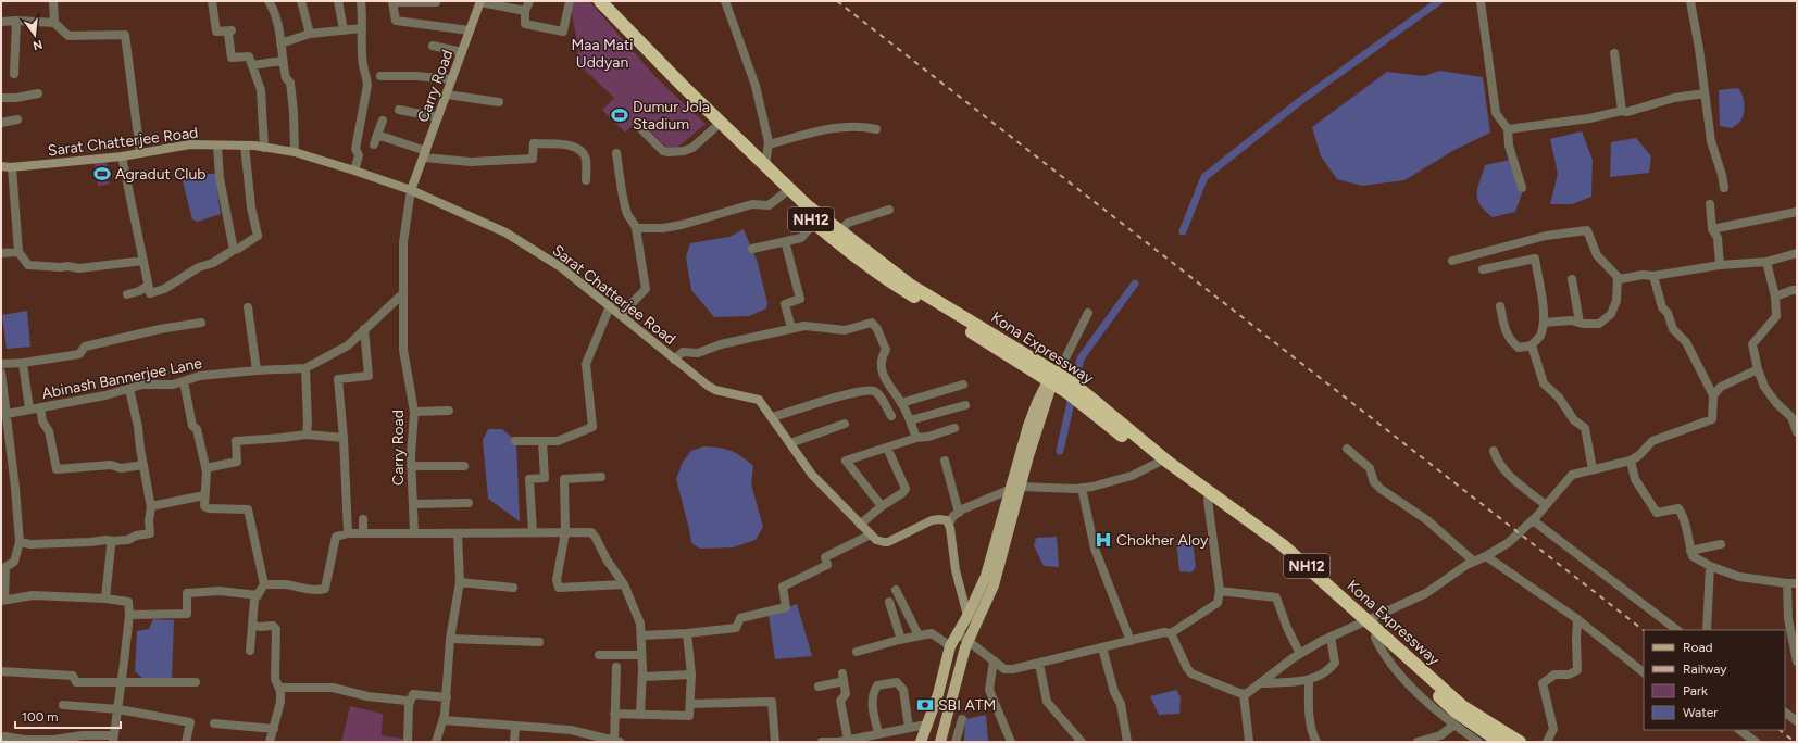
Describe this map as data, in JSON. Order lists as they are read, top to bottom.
{
  "streets": {
    "highway": ["NH12", "Kona Expressway"],
    "main road": ["Carry Road", "Sarat Chatterjee Road"],
    "street": ["Abinash Bannerjee Lane"]
  },
  "crossings": [
    ["Carry Road", "Sarat Chatterjee Road"],
    ["Carry Road", "Abinash Bannerjee Lane"]
  ],
  "parks": ["Maa Mati Uddyan"],
  "places": {
    "sports": ["Dumur Jola Stadium", "Agradut Club"],
    "hospital": ["Chokher Aloy"],
    "bank": ["SBI ATM"]
  },
  "legend": [
    "Road",
    "Railway",
    "Park",
    "Water"
  ],
  "scale_bar": "100 m",
  "north": "bottom"
}
